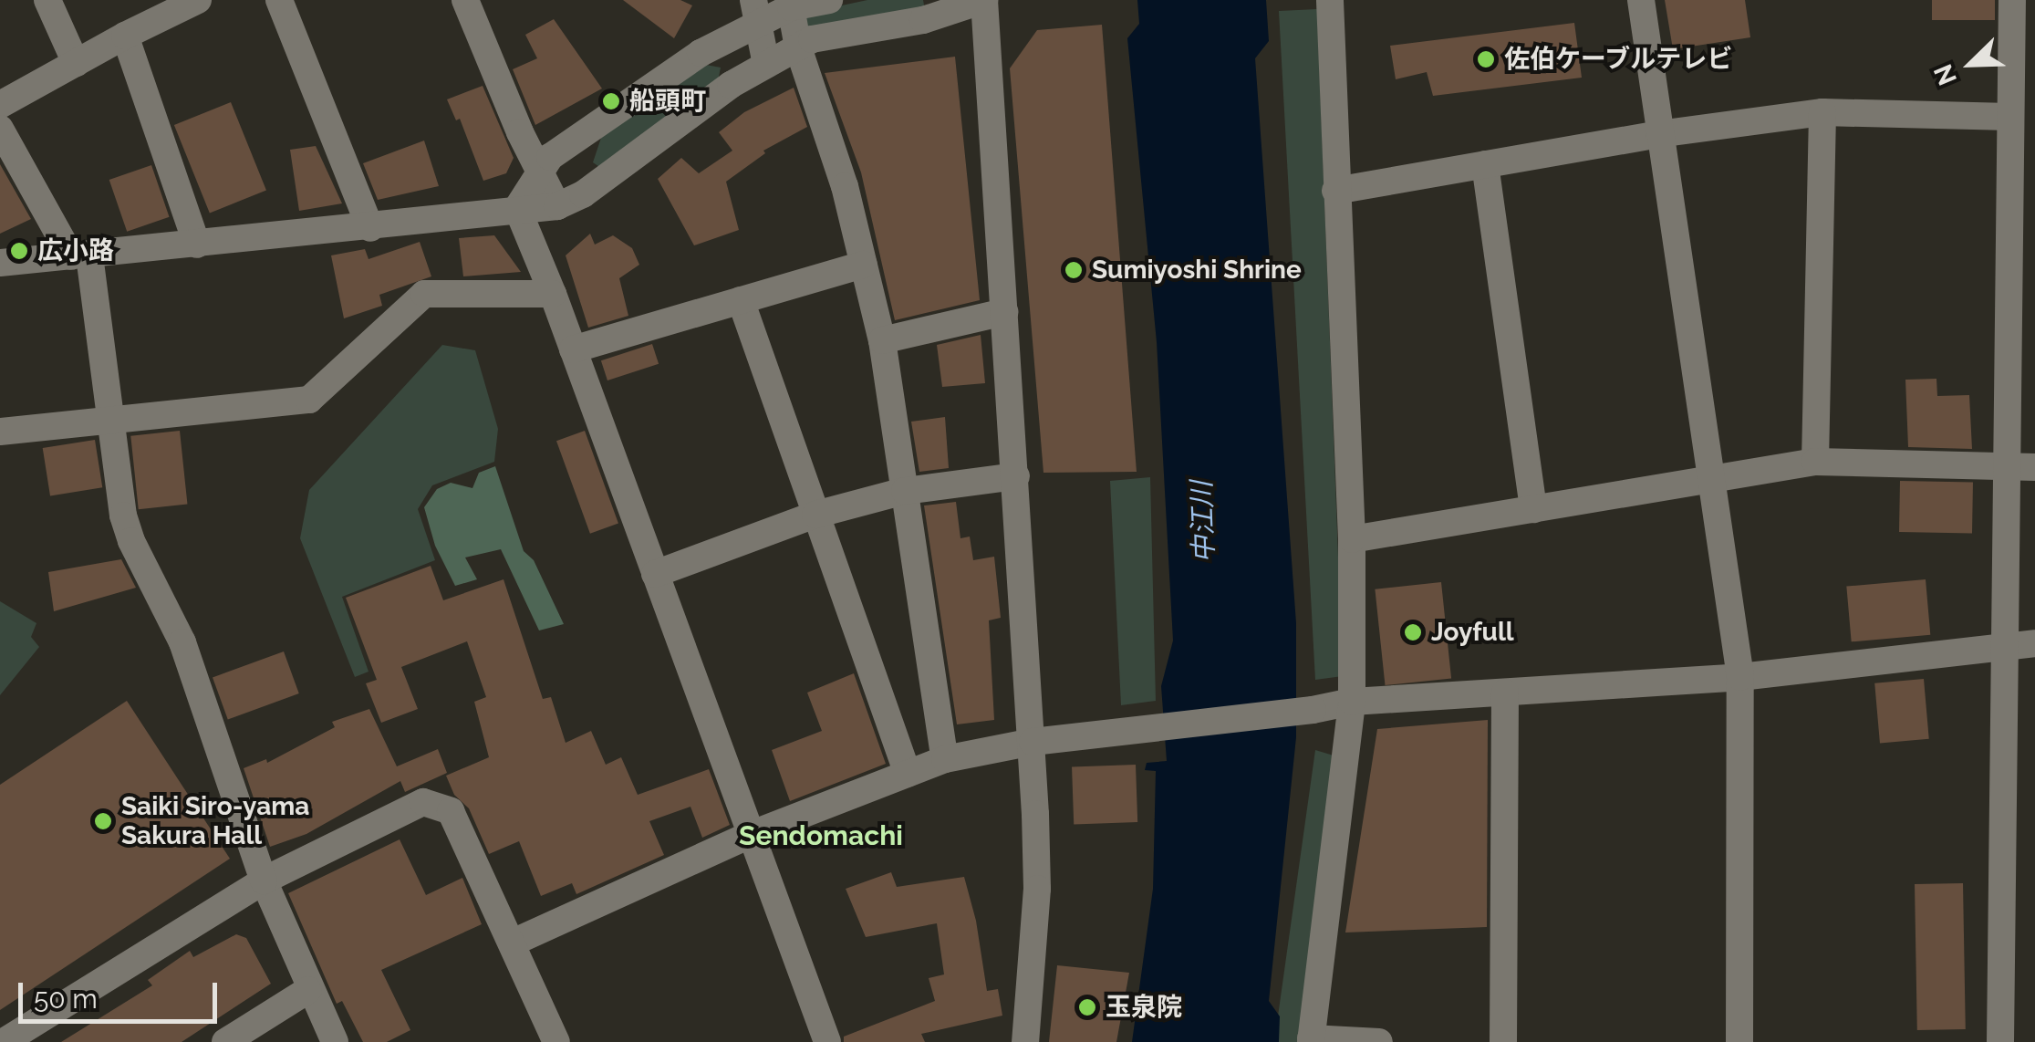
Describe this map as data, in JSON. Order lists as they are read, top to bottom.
{
  "districts": ["Sendomachi"],
  "water": ["中江川"],
  "places": [
    "佐伯ケーブルテレビ",
    "船頭町",
    "広小路",
    "Sumiyoshi Shrine",
    "Joyfull",
    "Saiki Siro-yama Sakura Hall",
    "玉泉院"
  ],
  "scale_bar": "50 m",
  "north": "bottom left"
}
